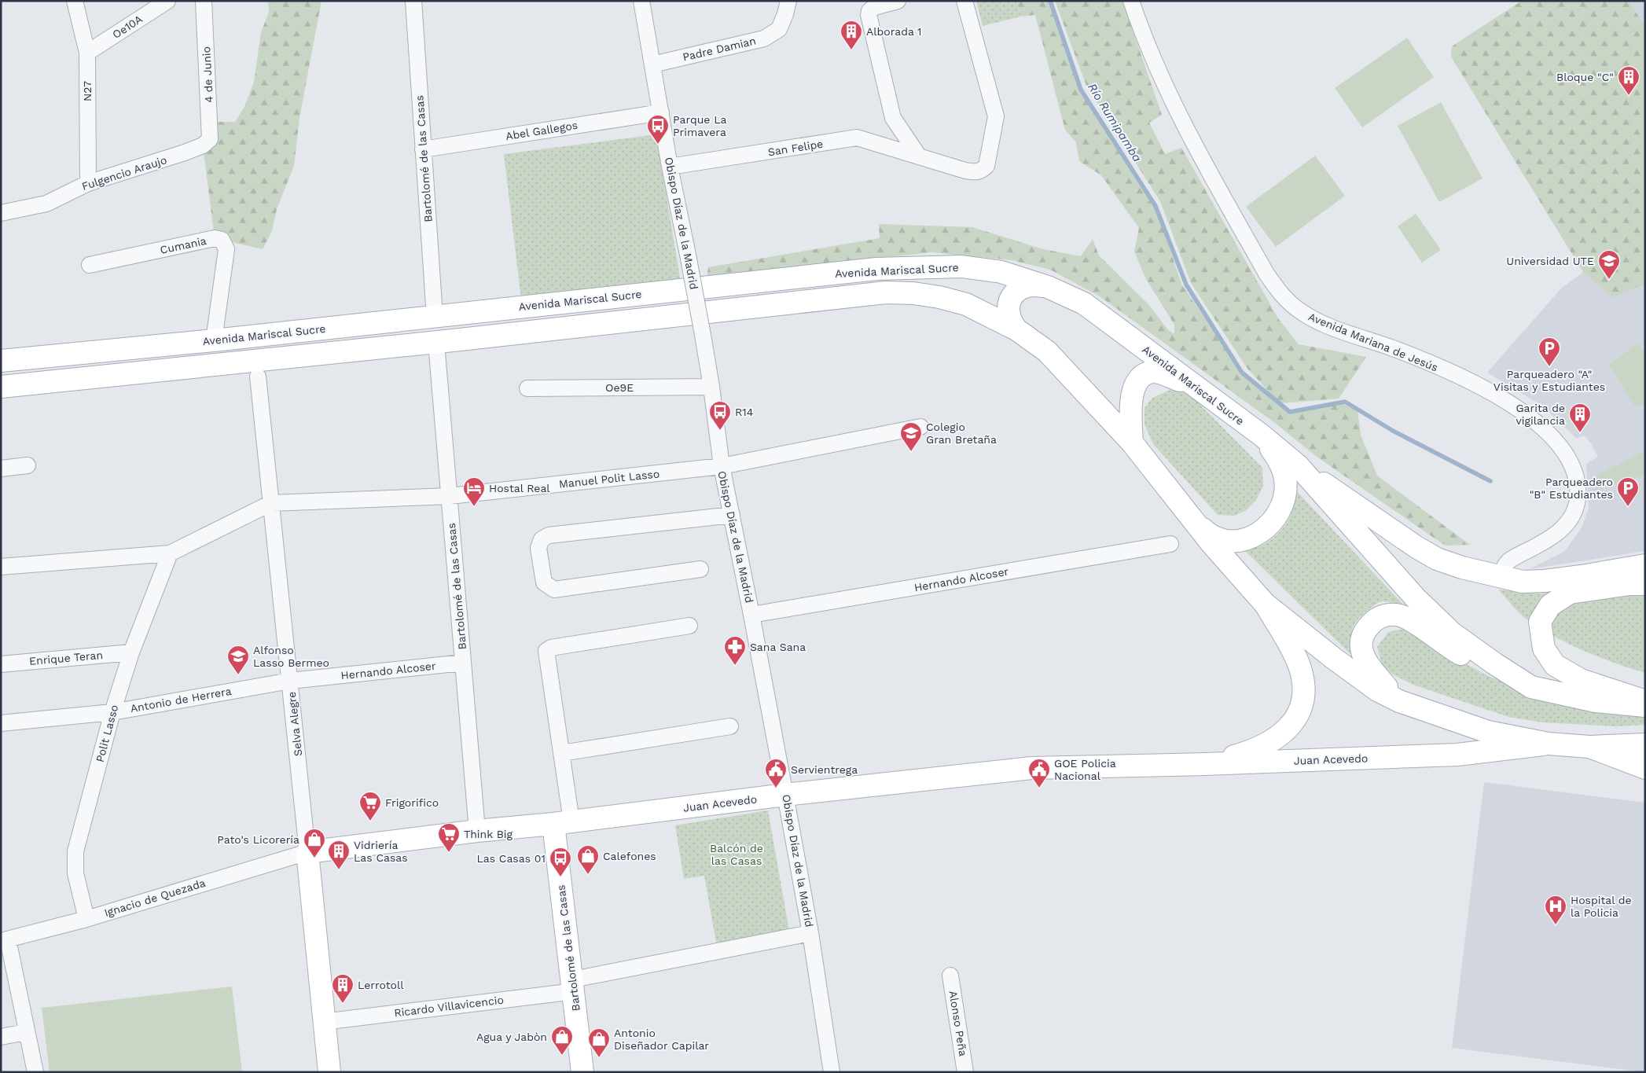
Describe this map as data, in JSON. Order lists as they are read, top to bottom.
{
  "streets": {
    "main road": [
      "Bartolomé de las Casas",
      "Avenida Mariscal Sucre",
      "Selva Alegre",
      "Juan Acevedo"
    ],
    "street": [
      "Oe10A",
      "Padre Damian",
      "4 de Junio",
      "N27",
      "Abel Gallegos",
      "San Felipe",
      "Fulgencio Araujo",
      "Obispo Díaz de la Madrid",
      "Cumania",
      "Avenida Mariana de Jesús",
      "Oe9E",
      "Manuel Polit Lasso",
      "Hernando Alcoser",
      "Enrique Teran",
      "Antonio de Herrera",
      "Polit Lasso",
      "Ignacio de Quezada",
      "Ricardo Villavicencio",
      "Alonso Peña"
    ]
  },
  "crossings": [
    ["Oe10A", "N27"],
    ["Padre Damian", "Obispo Díaz de la Madrid"],
    ["4 de Junio", "Fulgencio Araujo"],
    ["N27", "Fulgencio Araujo"],
    ["Abel Gallegos", "Bartolomé de las Casas"],
    ["Abel Gallegos", "Obispo Díaz de la Madrid"],
    ["San Felipe", "Obispo Díaz de la Madrid"],
    ["Bartolomé de las Casas", "Avenida Mariscal Sucre"],
    ["Bartolomé de las Casas", "Manuel Polit Lasso"],
    ["Bartolomé de las Casas", "Hernando Alcoser"],
    ["Bartolomé de las Casas", "Juan Acevedo"],
    ["Bartolomé de las Casas", "Ricardo Villavicencio"],
    ["Obispo Díaz de la Madrid", "Oe9E"],
    ["Obispo Díaz de la Madrid", "Manuel Polit Lasso"],
    ["Obispo Díaz de la Madrid", "Hernando Alcoser"],
    ["Obispo Díaz de la Madrid", "Juan Acevedo"],
    ["Obispo Díaz de la Madrid", "Ricardo Villavicencio"],
    ["Cumania", "Avenida Mariscal Sucre"],
    ["Avenida Mariscal Sucre", "Juan Acevedo"],
    ["Manuel Polit Lasso", "Selva Alegre"],
    ["Hernando Alcoser", "Antonio de Herrera"],
    ["Hernando Alcoser", "Selva Alegre"],
    ["Enrique Teran", "Polit Lasso"],
    ["Antonio de Herrera", "Selva Alegre"],
    ["Antonio de Herrera", "Polit Lasso"],
    ["Selva Alegre", "Juan Acevedo"],
    ["Selva Alegre", "Ignacio de Quezada"],
    ["Selva Alegre", "Ricardo Villavicencio"],
    ["Polit Lasso", "Ignacio de Quezada"],
    ["Juan Acevedo", "Ignacio de Quezada"]
  ],
  "water": ["Río Rumipamba"],
  "parks": ["Balcón de las Casas"],
  "places": {
    "building": [
      "Alborada 1",
      "Bloque \"C\"",
      "Garita de vigilancia",
      "Vidriería Las Casas",
      "Lerrotoll"
    ],
    "bus stop": ["Parque La Primavera", "R14", "Las Casas 01"],
    "school or university": ["Universidad UTE", "Colegio Gran Bretaña", "Alfonso Lasso Bermeo"],
    "parking": ["Parqueadero \"A\" Visitas y Estudiantes", "Parqueadero \"B\" Estudiantes"],
    "hotel": ["Hostal Real"],
    "pharmacy": ["Sana Sana"],
    "public building": ["Servientrega", "GOE Policia Nacional"],
    "supermarket": ["Frigorifico", "Think Big"],
    "shop": [
      "Pato's Licorería",
      "Calefones",
      "Agua y Jabòn",
      "Antonio Diseñador Capilar"
    ],
    "hospital": ["Hospital de la Policia"]
  }
}
